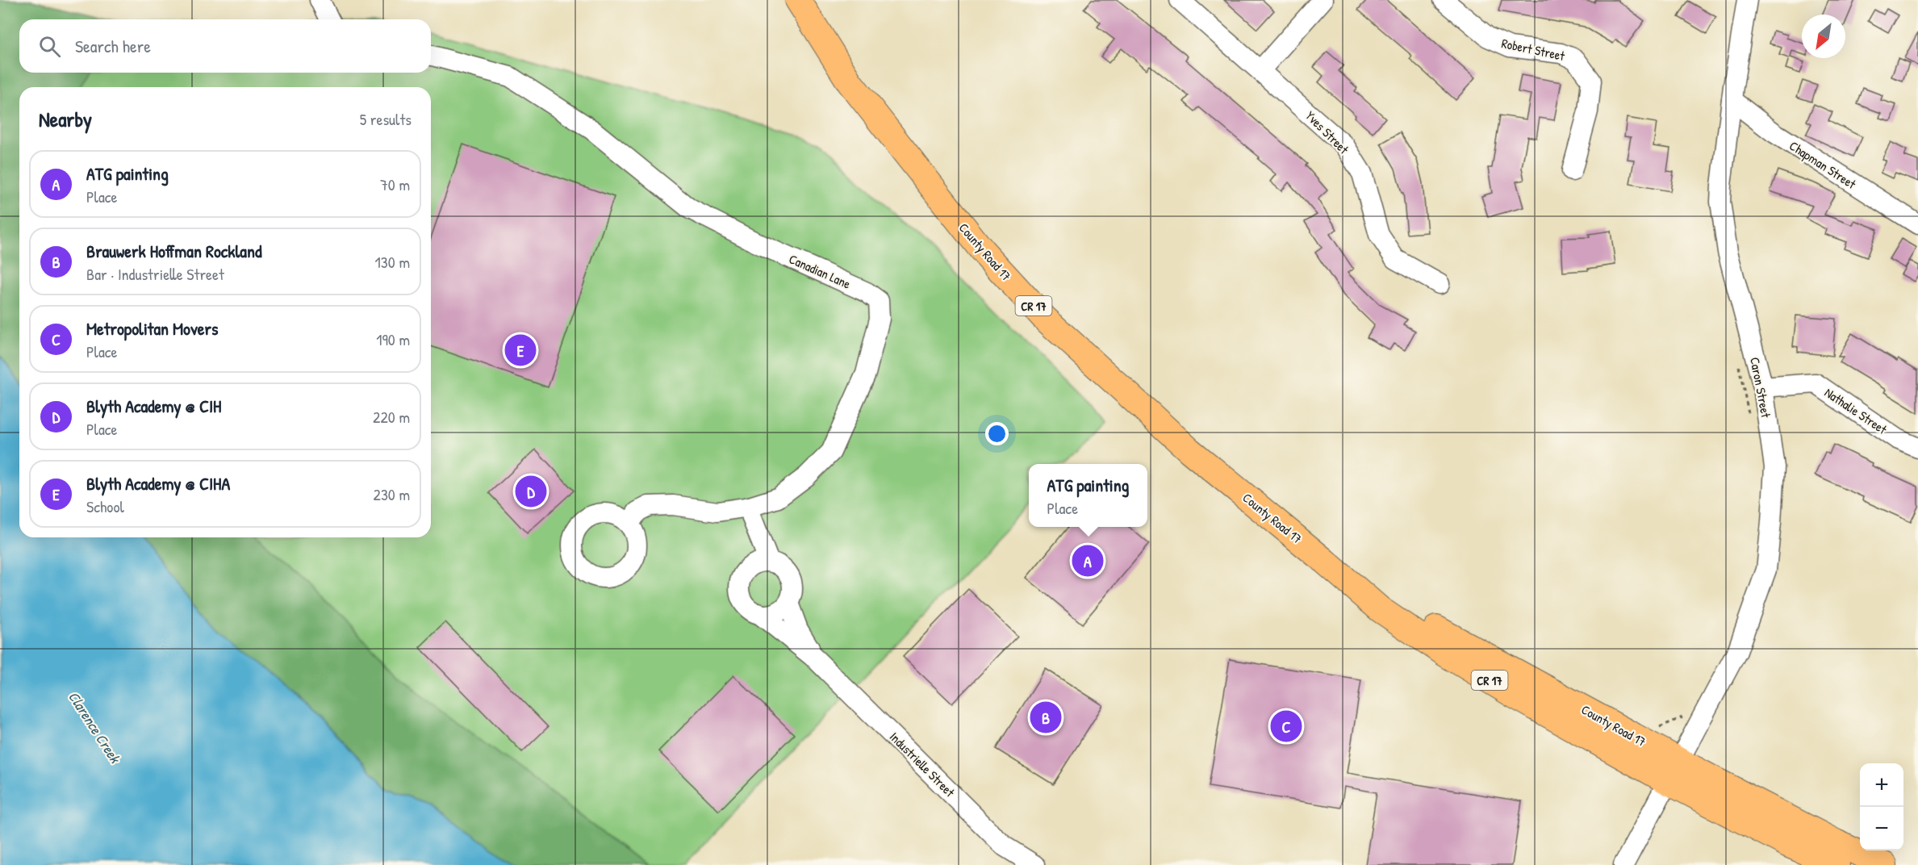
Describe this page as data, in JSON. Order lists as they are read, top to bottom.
{
  "streets": {
    "main road": ["County Road 17", "CR 17"],
    "street": [
      "Robert Street",
      "Yves Street",
      "Chapman Street",
      "Canadian Lane",
      "Caron Street",
      "Nathalie Street",
      "Industrielle Street"
    ]
  },
  "crossings": [
    ["Chapman Street", "Caron Street"],
    ["County Road 17", "Caron Street"],
    ["Canadian Lane", "Industrielle Street"],
    ["Caron Street", "Nathalie Street"]
  ],
  "water": ["Clarence Creek"],
  "north": "bottom left",
  "page": {
    "search": "Search here",
    "heading": ["Nearby", "5 results"],
    "list": [
      {
        "mark": "A",
        "name": "ATG painting",
        "note": "Place",
        "value": "70 m"
      },
      {
        "mark": "B",
        "name": "Brauwerk Hoffman Rockland",
        "note": "Bar · Industrielle Street",
        "value": "130 m"
      },
      {
        "mark": "C",
        "name": "Metropolitan Movers",
        "note": "Place",
        "value": "190 m"
      },
      {
        "mark": "D",
        "name": "Blyth Academy @ CIH",
        "note": "Place",
        "value": "220 m"
      },
      {
        "mark": "E",
        "name": "Blyth Academy @ CIHA",
        "note": "School",
        "value": "230 m"
      }
    ],
    "pins": [
      "E",
      "D",
      "A",
      "B",
      "C"
    ],
    "popup": ["ATG painting", "Place"],
    "map_buttons": ["+", "−"]
  }
}
